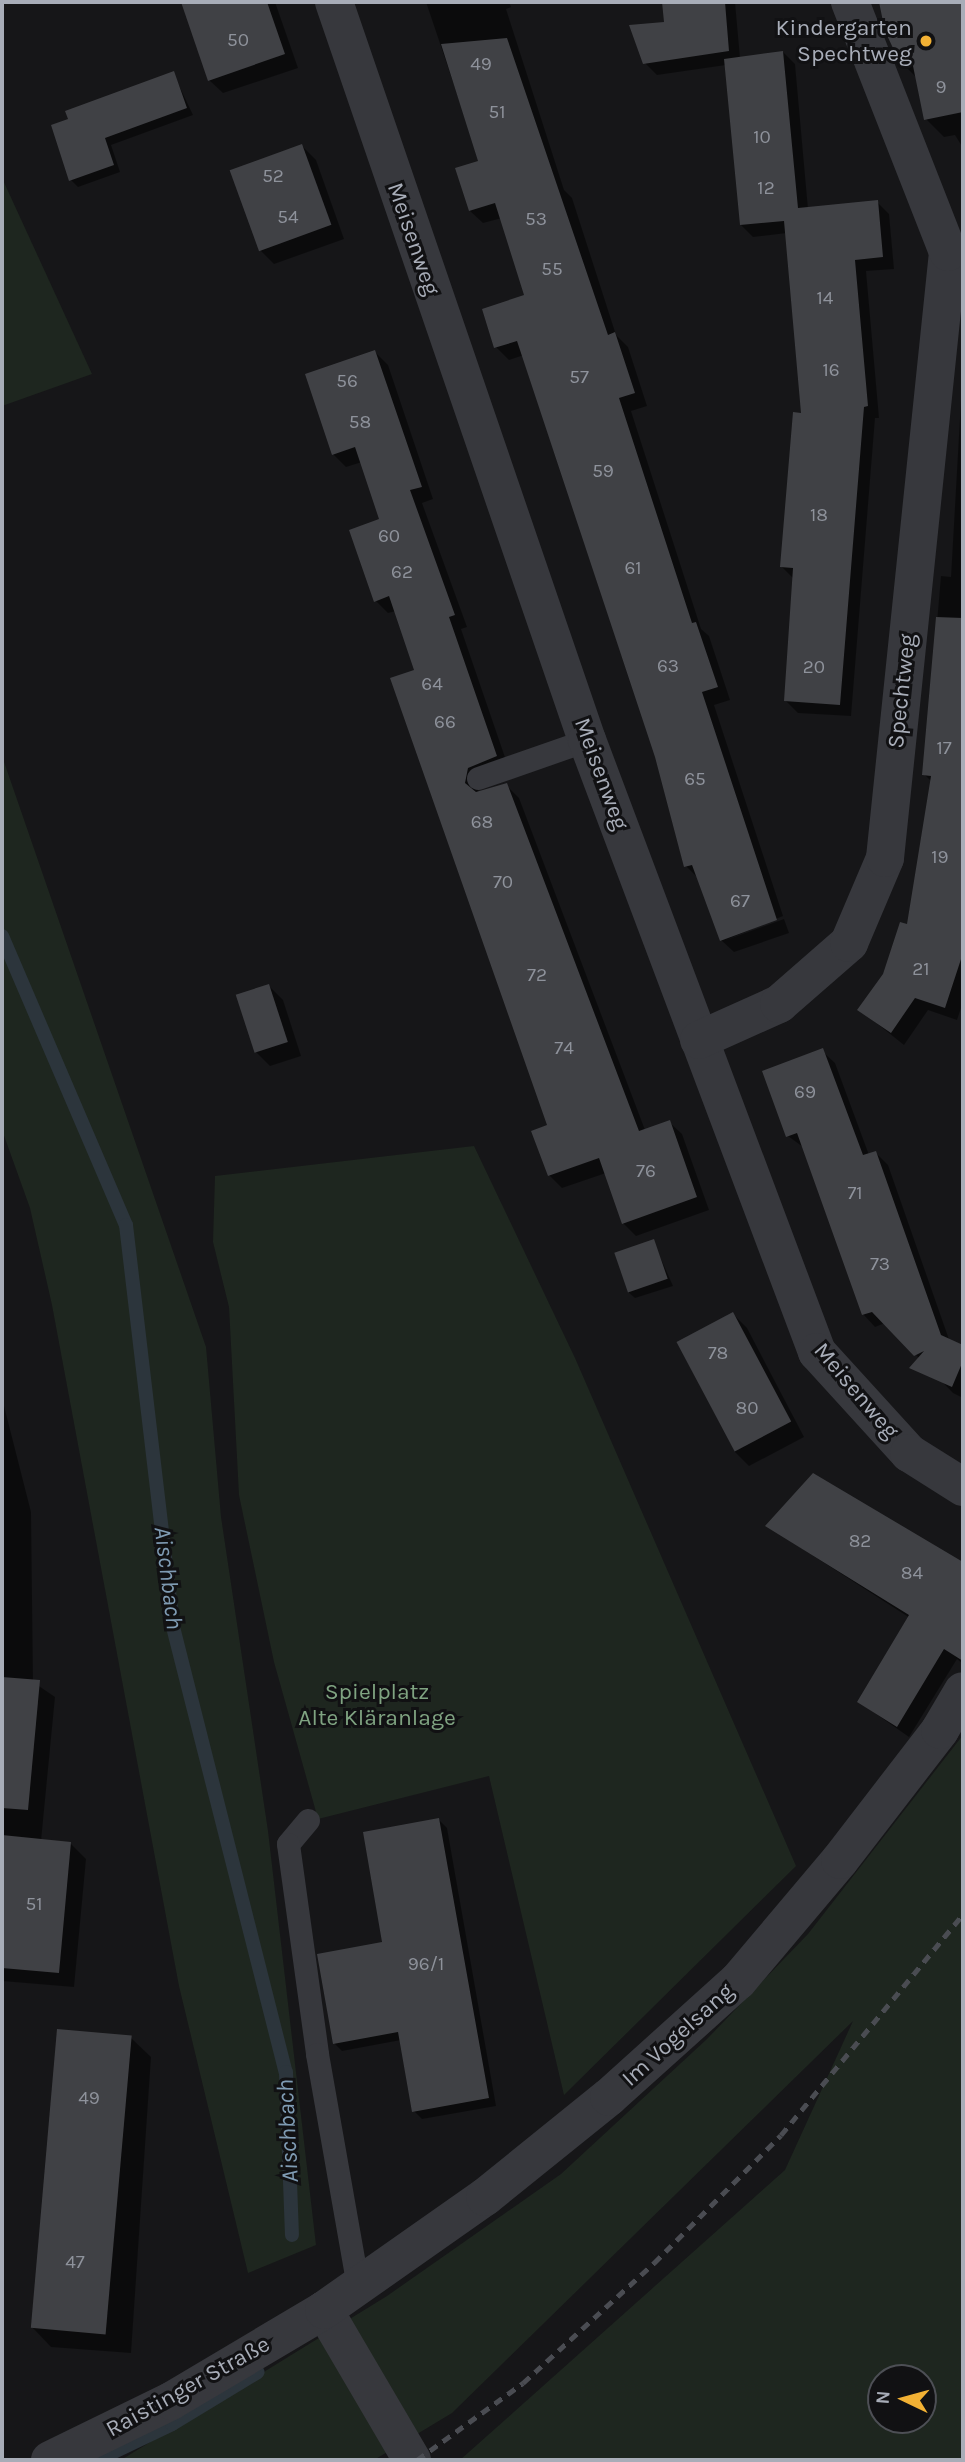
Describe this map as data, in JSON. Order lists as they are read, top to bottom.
{
  "streets": {
    "street": [
      "Meisenweg",
      "Spechtweg",
      "Im Vogelsang",
      "Raistinger Straße"
    ]
  },
  "crossings": [
    ["Meisenweg", "Spechtweg"],
    ["Im Vogelsang", "Raistinger Straße"]
  ],
  "water": ["Aischbach"],
  "parks": ["Spielplatz Alte Kläranlage"],
  "places": ["Kindergarten Spechtweg"],
  "house_numbers": [
    "50",
    "49",
    "9",
    "51",
    "10",
    "52",
    "12",
    "54",
    "53",
    "55",
    "14",
    "16",
    "57",
    "56",
    "58",
    "59",
    "18",
    "60",
    "61",
    "62",
    "63",
    "20",
    "64",
    "66",
    "17",
    "65",
    "68",
    "19",
    "70",
    "67",
    "21",
    "72",
    "74",
    "69",
    "76",
    "71",
    "73",
    "78",
    "80",
    "82",
    "84",
    "51",
    "96/1",
    "49",
    "47"
  ],
  "north": "left"
}
